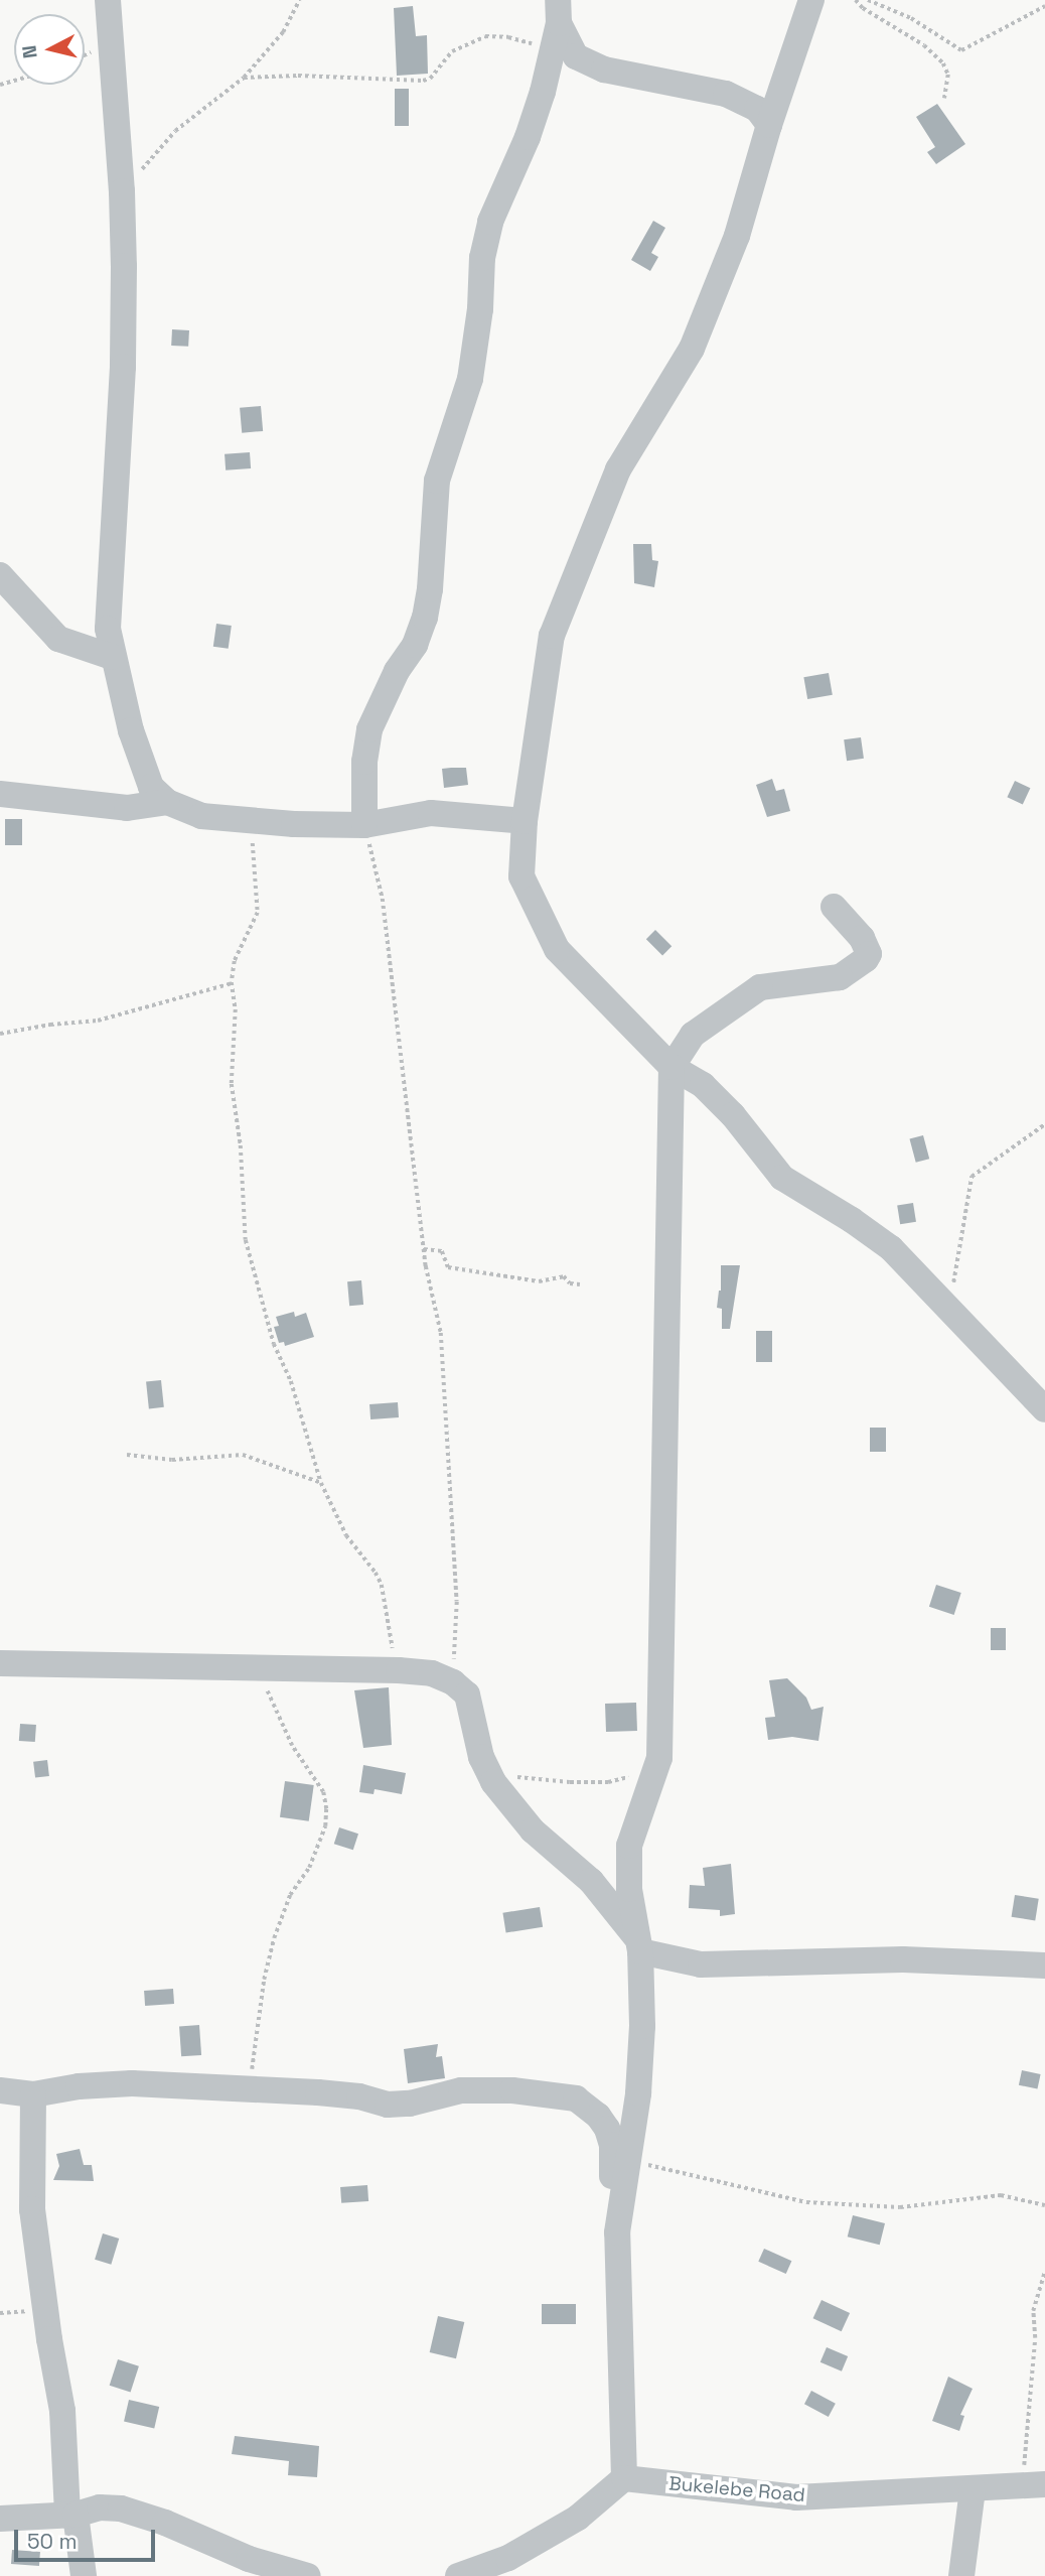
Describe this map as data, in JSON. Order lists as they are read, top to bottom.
{
  "streets": {
    "street": ["Bukelebe Road"]
  },
  "scale_bar": "50 m",
  "north": "left"
}
